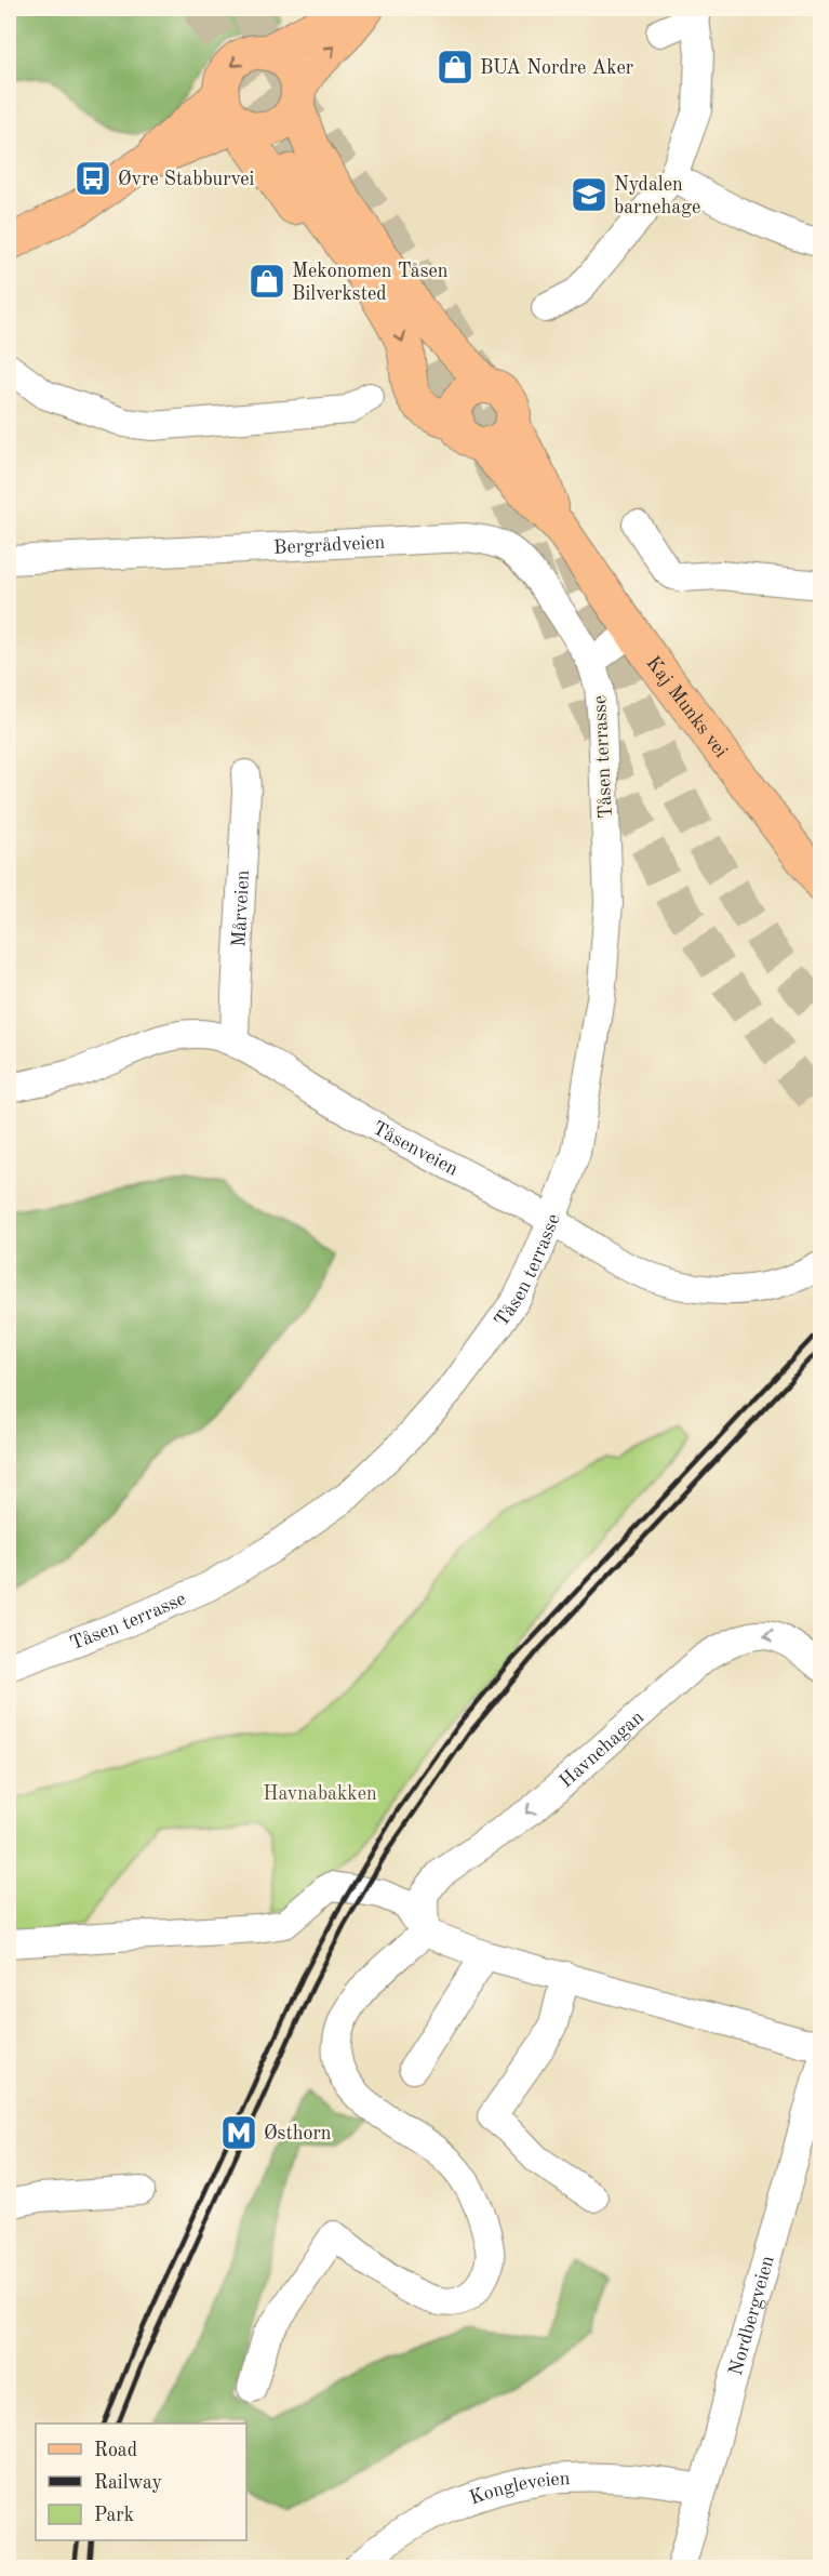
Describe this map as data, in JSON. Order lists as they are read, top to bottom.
{
  "streets": {
    "main road": ["Kaj Munks vei"],
    "street": [
      "Bergrådveien",
      "Tåsen terrasse",
      "Mårveien",
      "Tåsenveien",
      "Havnehagan",
      "Nordbergveien",
      "Kongleveien"
    ]
  },
  "crossings": [
    ["Bergrådveien", "Tåsen terrasse"],
    ["Tåsen terrasse", "Tåsenveien"],
    ["Mårveien", "Tåsenveien"],
    ["Nordbergveien", "Kongleveien"]
  ],
  "one_way": ["Havnehagan"],
  "parks": ["Havnabakken"],
  "places": {
    "shop": ["BUA Nordre Aker", "Mekonomen Tåsen Bilverksted"],
    "bus stop": ["Øvre Stabburvei"],
    "school or university": ["Nydalen barnehage"],
    "metro station": ["Østhorn"]
  },
  "legend": ["Road", "Railway", "Park"]
}
